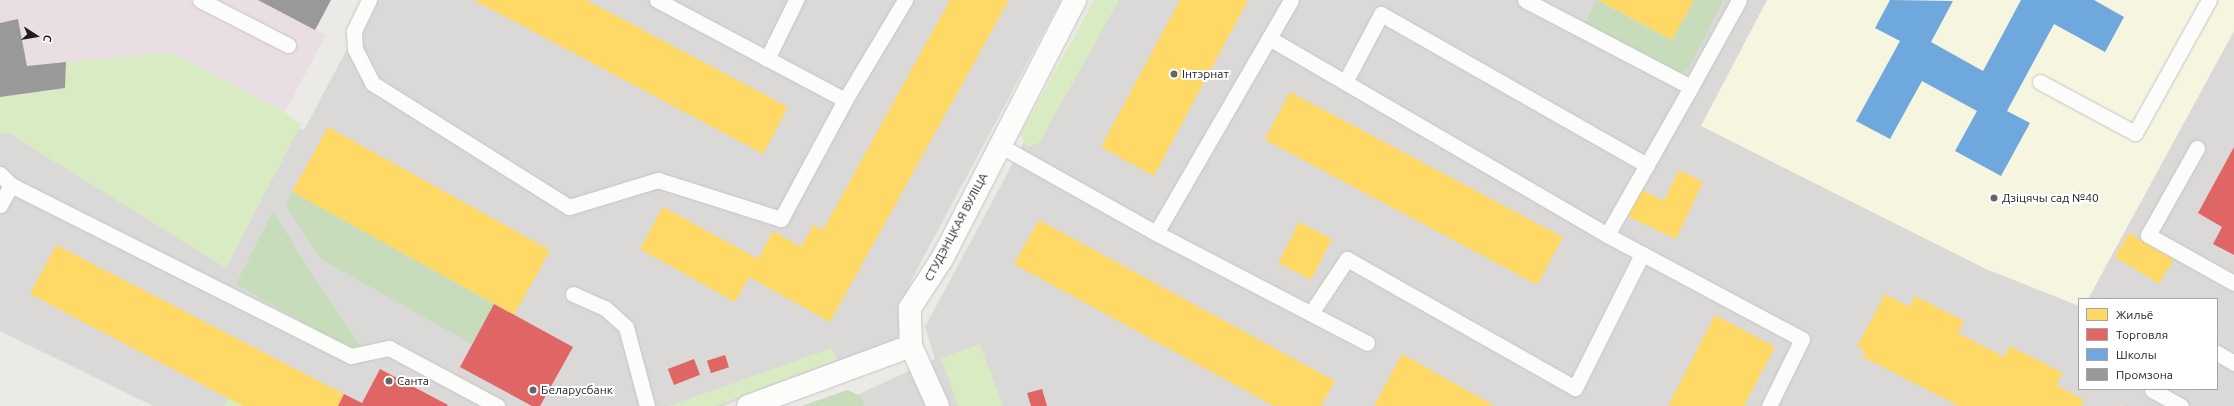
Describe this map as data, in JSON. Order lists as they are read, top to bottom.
{
  "streets": {
    "street": ["СТУДЭНЦКАЯ ВУЛІЦА"]
  },
  "places": [
    "Інтэрнат",
    "Дзіцячы сад №40",
    "Санта",
    "Беларусбанк"
  ],
  "legend": [
    "Жильё",
    "Торговля",
    "Школы",
    "Промзона"
  ],
  "north": "right"
}
